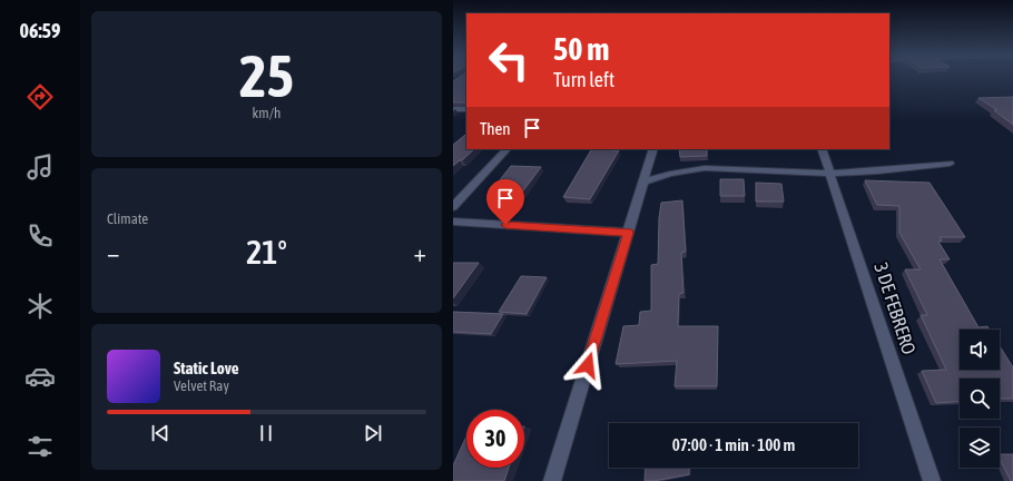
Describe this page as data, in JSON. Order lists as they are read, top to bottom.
{
  "streets": {
    "street": ["3 DE FEBRERO"]
  },
  "page": {
    "tabs": "06:59",
    "tile": [
      ["25", "km/h"],
      "Climate"
    ],
    "turn": ["50 m", "Turn left"],
    "then": "Then",
    "heat": ["−", "21°", "+"],
    "song": ["Static Love", "Velvet Ray"],
    "limit": "30",
    "trip": "07:00 · 1 min · 100 m"
  }
}
